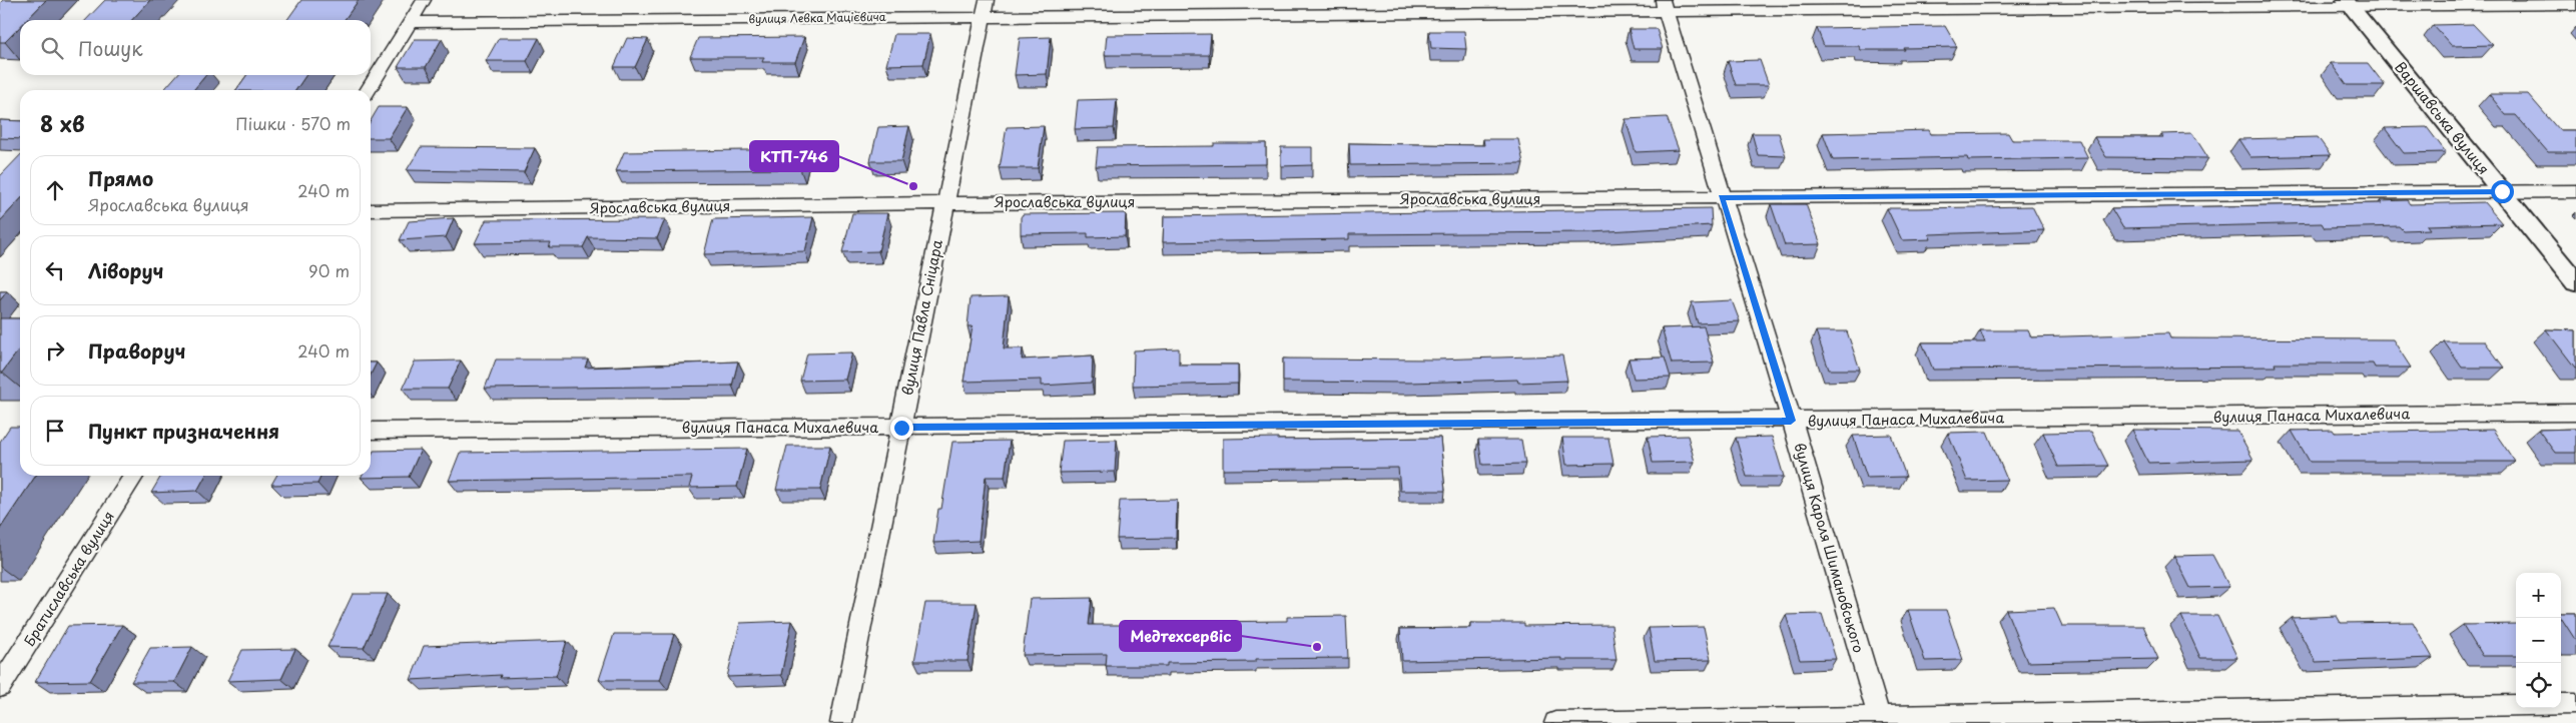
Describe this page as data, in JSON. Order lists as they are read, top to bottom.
{
  "streets": {
    "street": [
      "вулиця Левка Мацієвича",
      "Варшавська вулиця",
      "Ярославська вулиця",
      "вулиця Павла Сніцара",
      "вулиця Панаса Михалевича",
      "вулиця Кароля Шимановського",
      "Братиславська вулиця"
    ]
  },
  "crossings": [
    ["вулиця Левка Мацієвича", "Варшавська вулиця"],
    ["вулиця Левка Мацієвича", "вулиця Павла Сніцара"],
    ["вулиця Левка Мацієвича", "вулиця Кароля Шимановського"],
    ["Варшавська вулиця", "Ярославська вулиця"],
    ["Ярославська вулиця", "вулиця Павла Сніцара"],
    ["Ярославська вулиця", "вулиця Кароля Шимановського"],
    ["вулиця Павла Сніцара", "вулиця Панаса Михалевича"],
    ["вулиця Панаса Михалевича", "вулиця Кароля Шимановського"]
  ],
  "places": ["КТП-746", "Медтехсервіс"],
  "page": {
    "search": "Пошук",
    "heading": ["8 хв", "Пішки · 570 m"],
    "list": [
      ["Прямо", "Ярославська вулиця", "240 m"],
      ["Ліворуч", "90 m"],
      ["Праворуч", "240 m"],
      "Пункт призначення"
    ],
    "map_buttons": ["+", "−"]
  }
}
